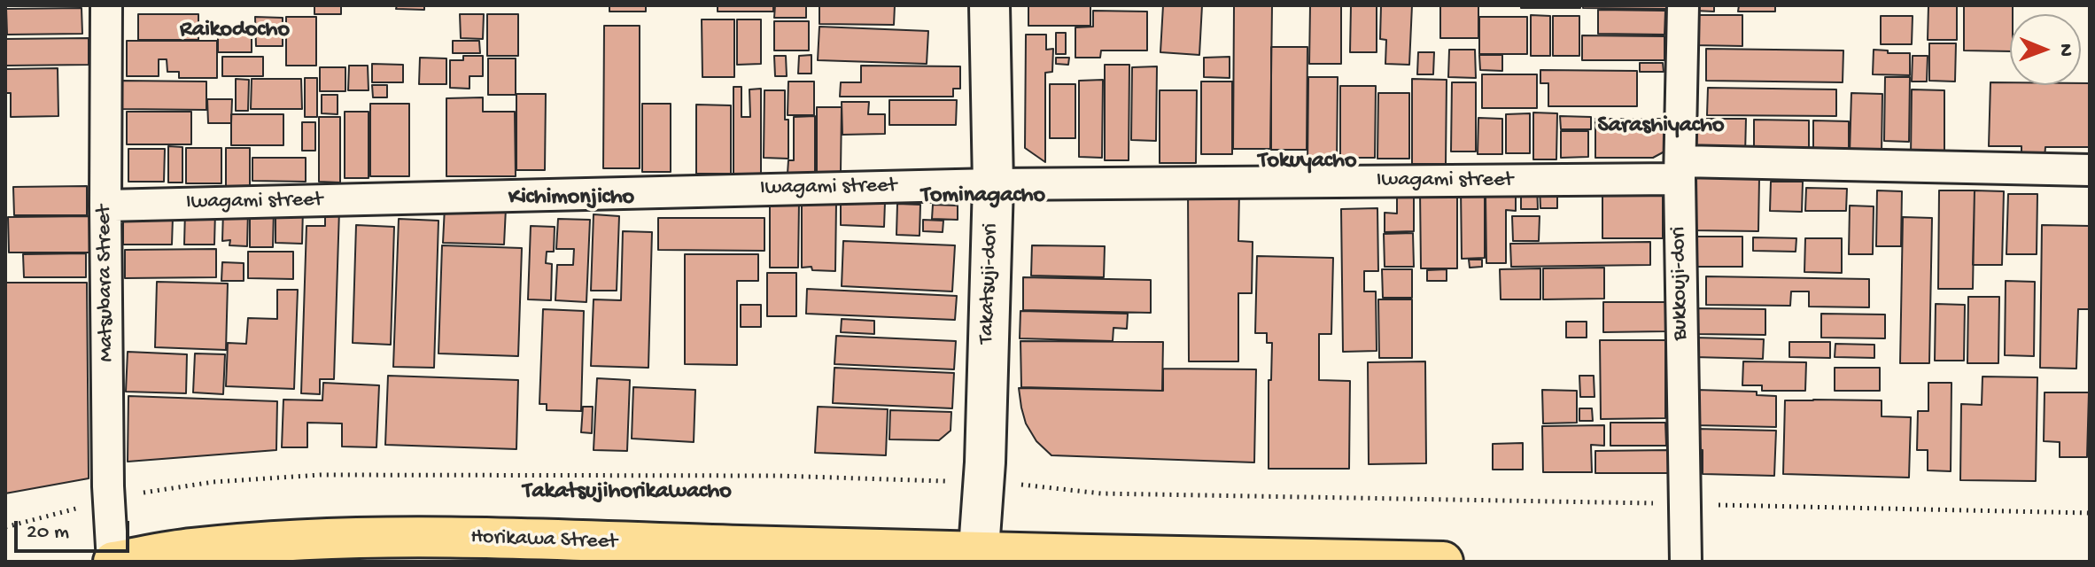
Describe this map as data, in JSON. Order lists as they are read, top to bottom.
{
  "streets": {
    "main road": ["Horikawa Street"],
    "street": [
      "Iwagami street",
      "Matsubara Street",
      "Takatsuji-dori",
      "Bukkouji-dori"
    ]
  },
  "crossings": [
    ["Iwagami street", "Matsubara Street"],
    ["Iwagami street", "Takatsuji-dori"],
    ["Iwagami street", "Bukkouji-dori"],
    ["Matsubara Street", "Horikawa Street"],
    ["Takatsuji-dori", "Horikawa Street"]
  ],
  "districts": [
    "Raikodocho",
    "Sarashiyacho",
    "Tokuyacho",
    "Tominagacho",
    "Kichimonjicho",
    "Takatsujihorikawacho"
  ],
  "scale_bar": "20 m",
  "north": "right"
}
